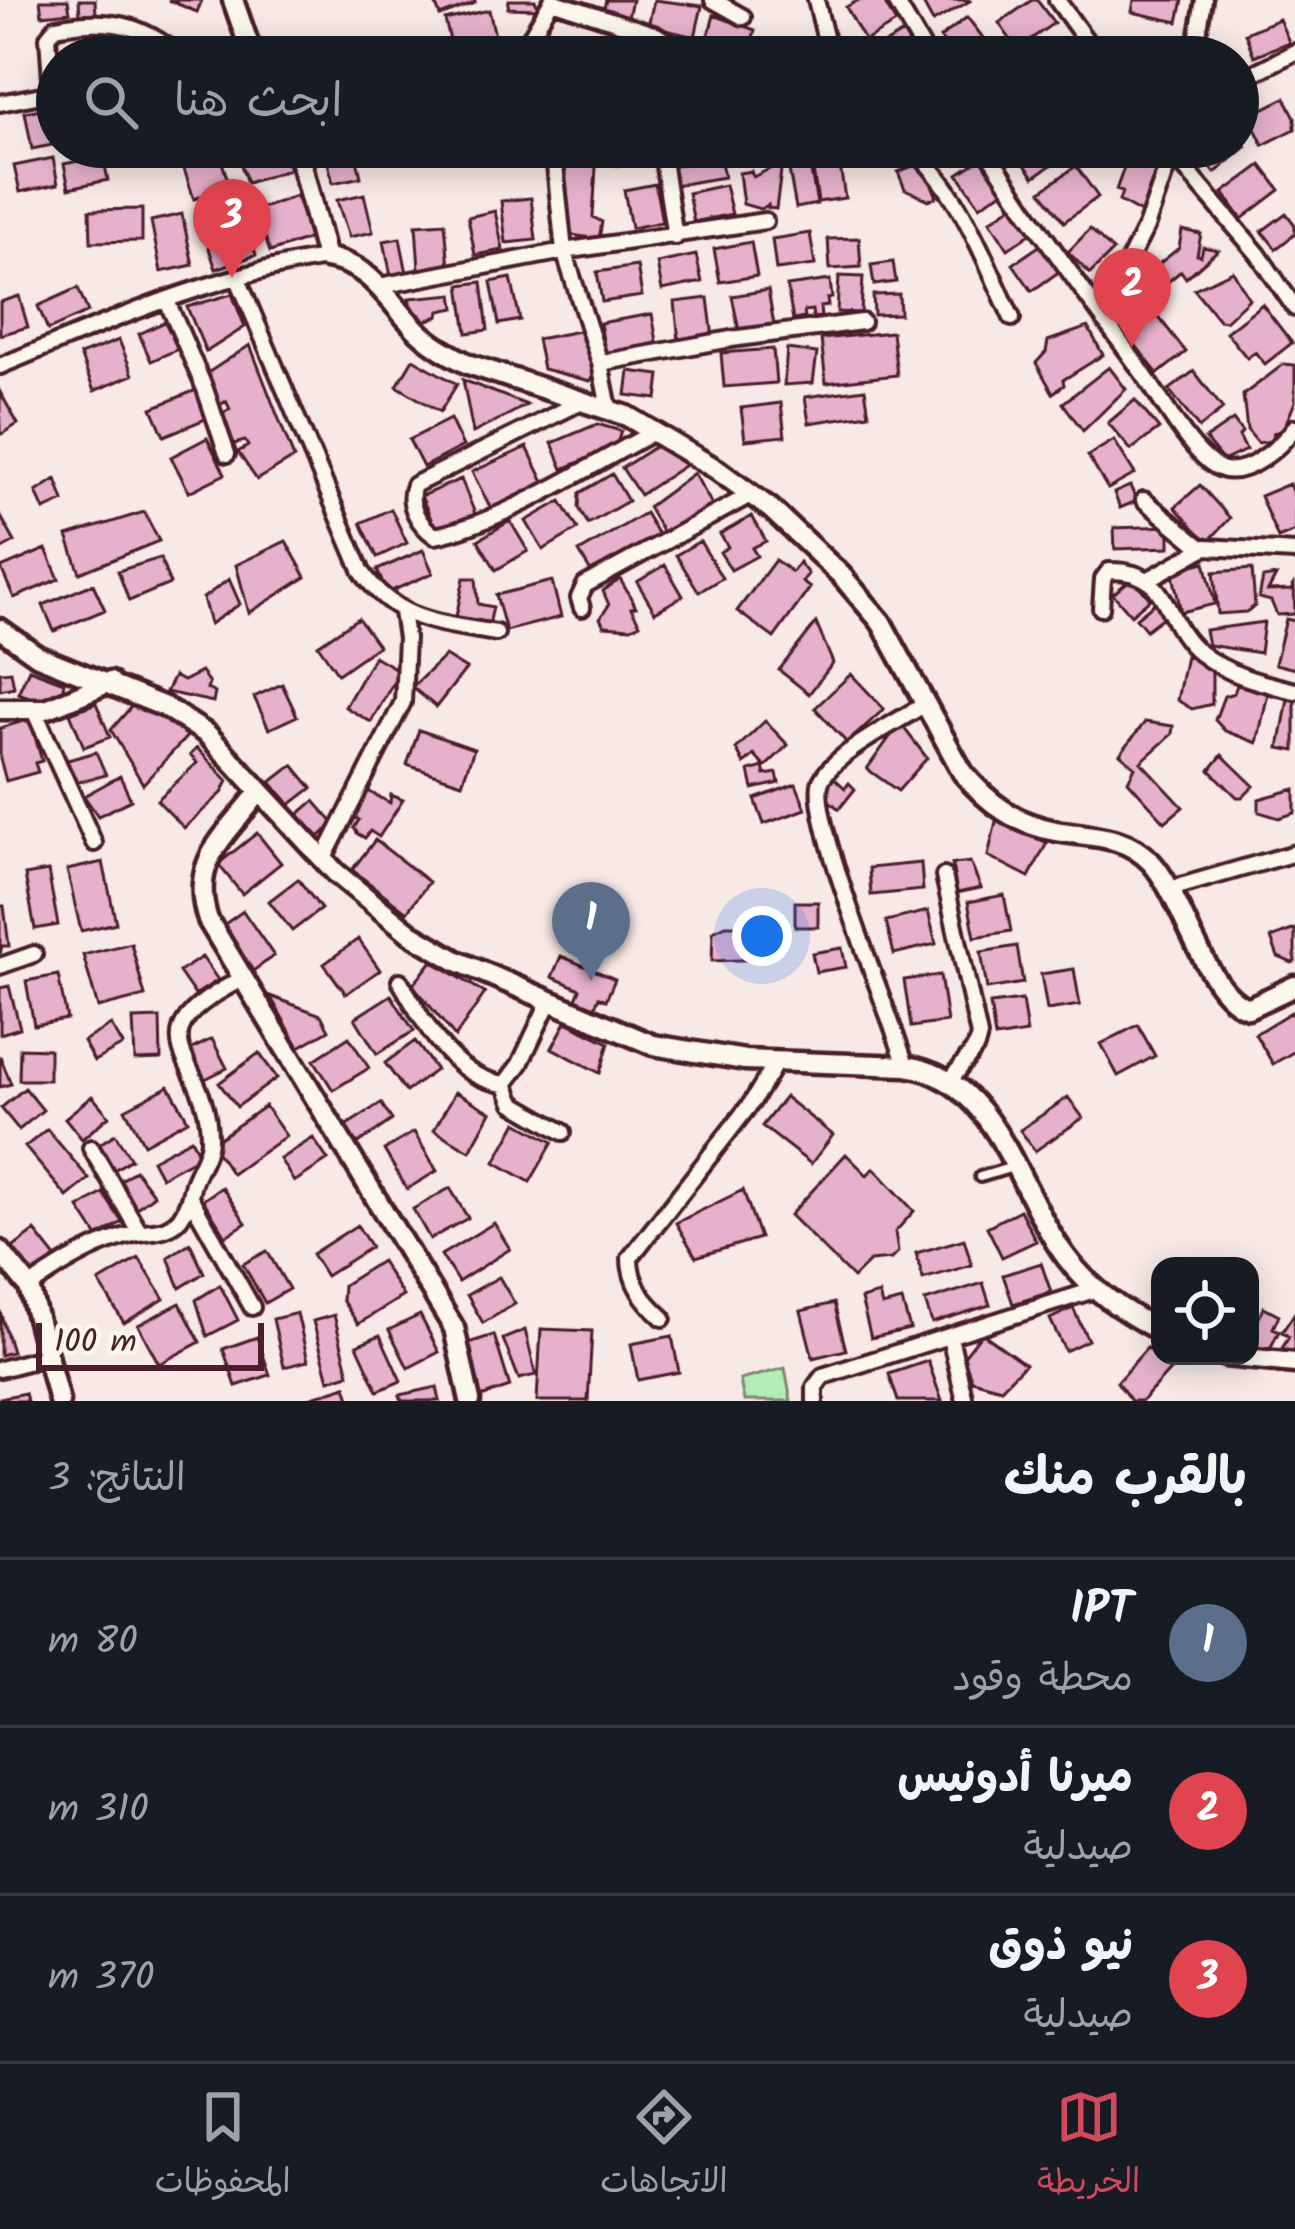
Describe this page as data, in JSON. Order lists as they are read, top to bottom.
{
  "scale_bar": "100 m",
  "page": {
    "search": "ابحث هنا",
    "pins": ["3", "2", "1"],
    "scale": "100 m",
    "heading": ["بالقرب منك", "النتائج: 3"],
    "list": [
      {
        "mark": "1",
        "name": "IPT",
        "note": "محطة وقود",
        "value": "80 m"
      },
      {
        "mark": "2",
        "name": "ميرنا أدونيس",
        "note": "صيدلية",
        "value": "310 m"
      },
      {
        "mark": "3",
        "name": "نيو ذوق",
        "note": "صيدلية",
        "value": "370 m"
      }
    ],
    "nav": ["الخريطة", "الاتجاهات", "المحفوظات"]
  }
}
